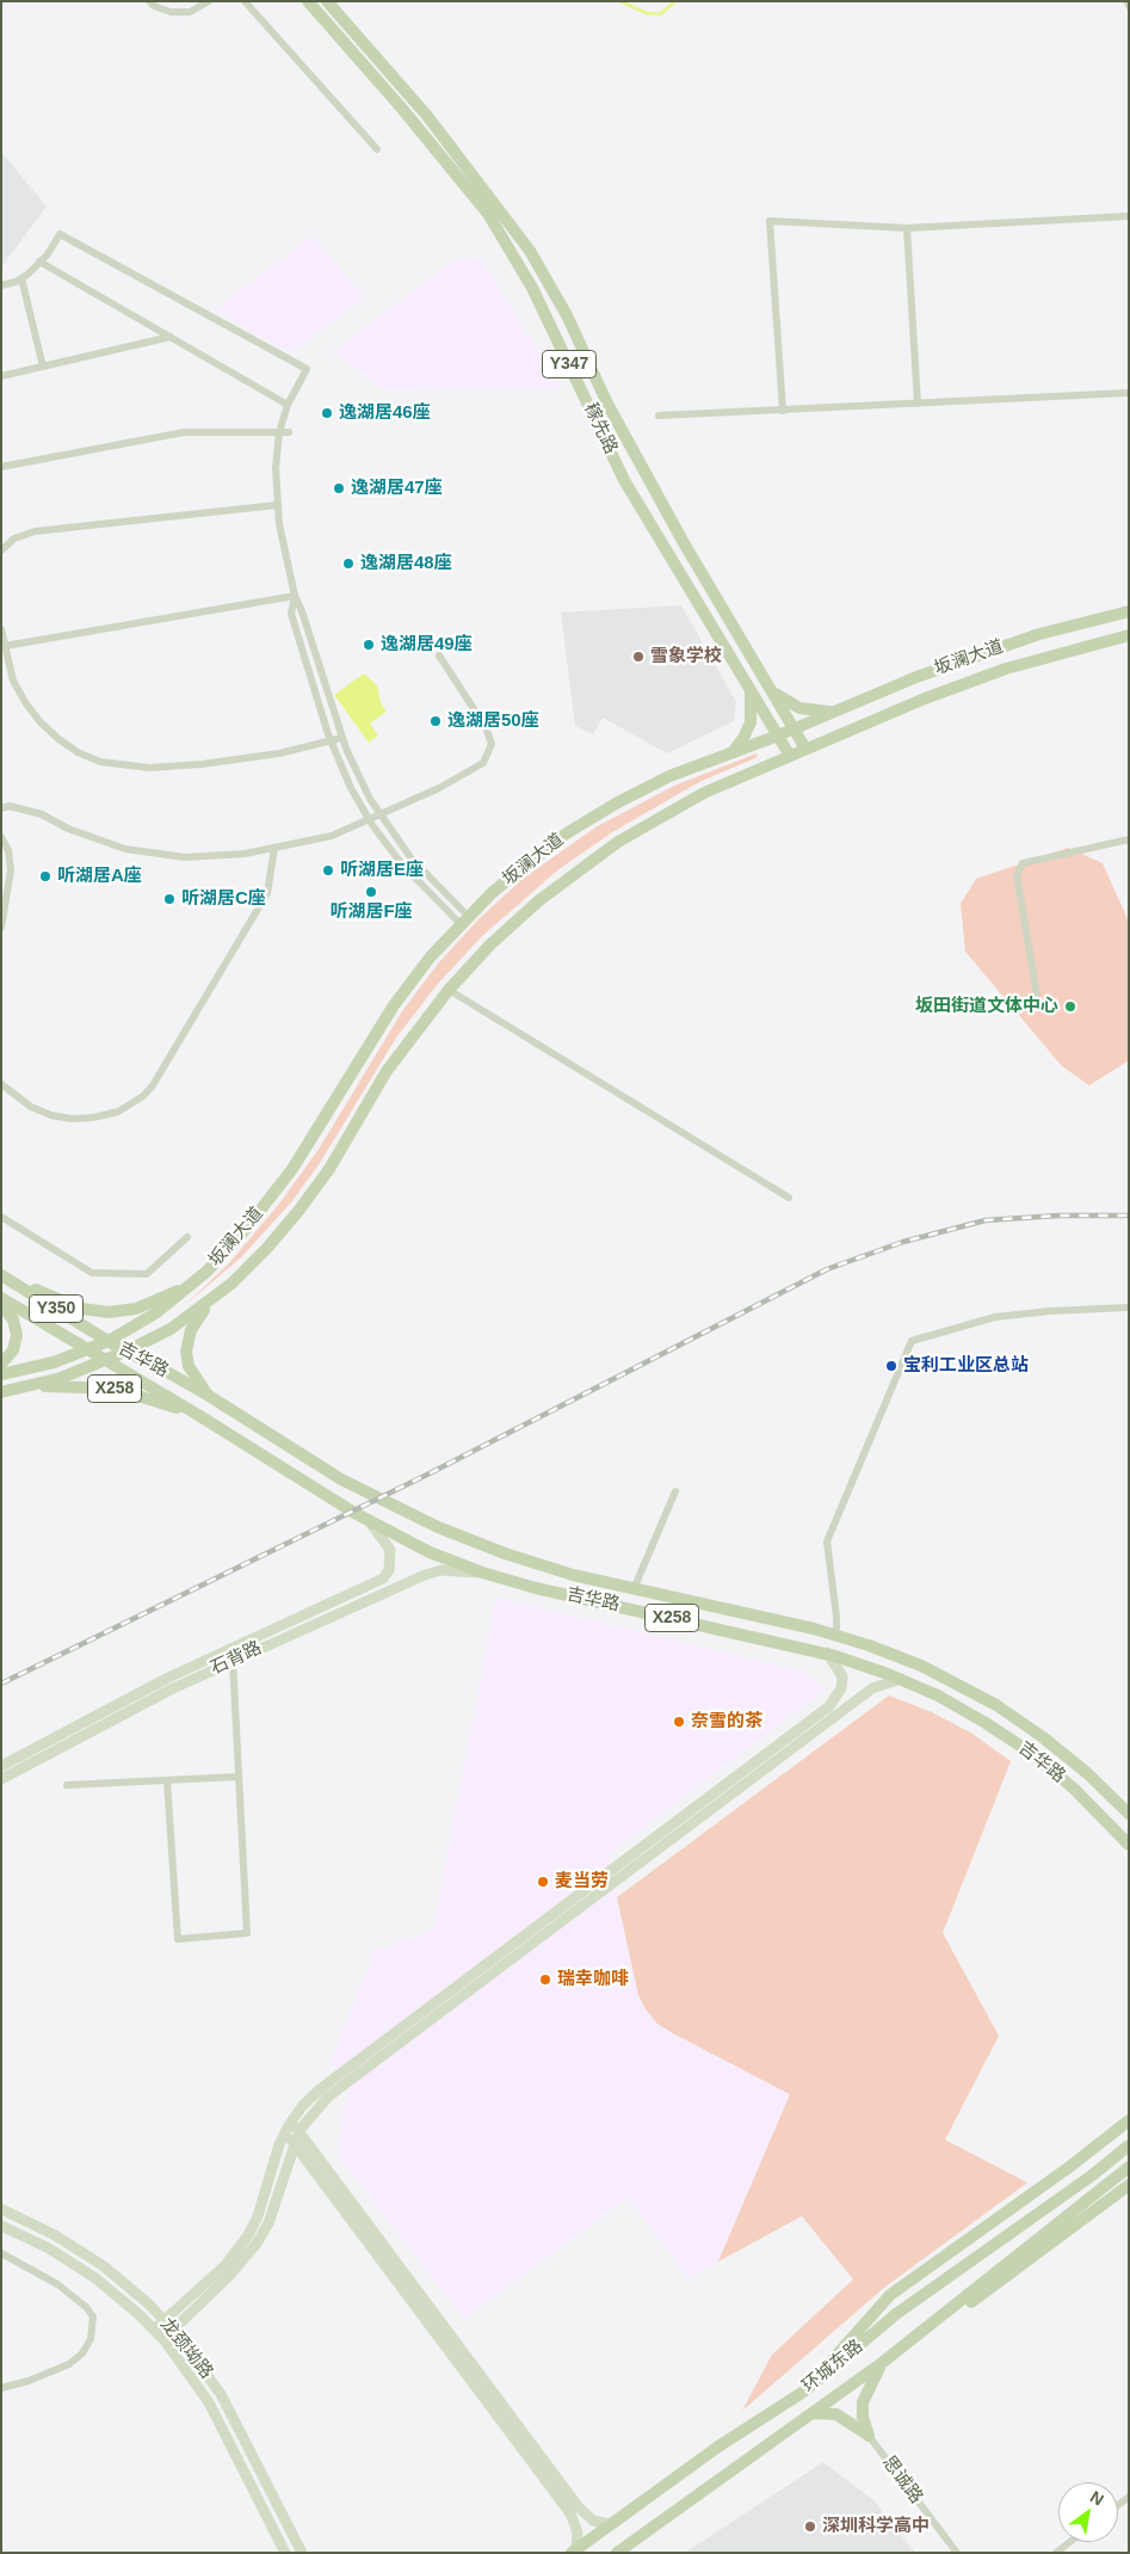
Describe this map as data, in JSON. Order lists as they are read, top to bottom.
{
  "streets": {
    "main road": [
      "Y347",
      "稼先路",
      "坂澜大道",
      "Y350",
      "吉华路",
      "X258",
      "环城东路"
    ],
    "street": ["石背路", "龙颈坳路", "思诚路"]
  },
  "crossings": [
    ["稼先路", "坂澜大道"],
    ["坂澜大道", "Y350"],
    ["坂澜大道", "吉华路"],
    ["坂澜大道", "X258"],
    ["Y350", "吉华路"],
    ["吉华路", "X258"],
    ["吉华路", "石背路"]
  ],
  "places": [
    "逸湖居46座",
    "逸湖居47座",
    "逸湖居48座",
    "逸湖居49座",
    "雪象学校",
    "逸湖居50座",
    "听湖居E座",
    "听湖居A座",
    "听湖居F座",
    "听湖居C座",
    "坂田街道文体中心",
    "宝利工业区总站",
    "奈雪的茶",
    "麦当劳",
    "瑞幸咖啡",
    "深圳科学高中"
  ],
  "north": "top right"
}
